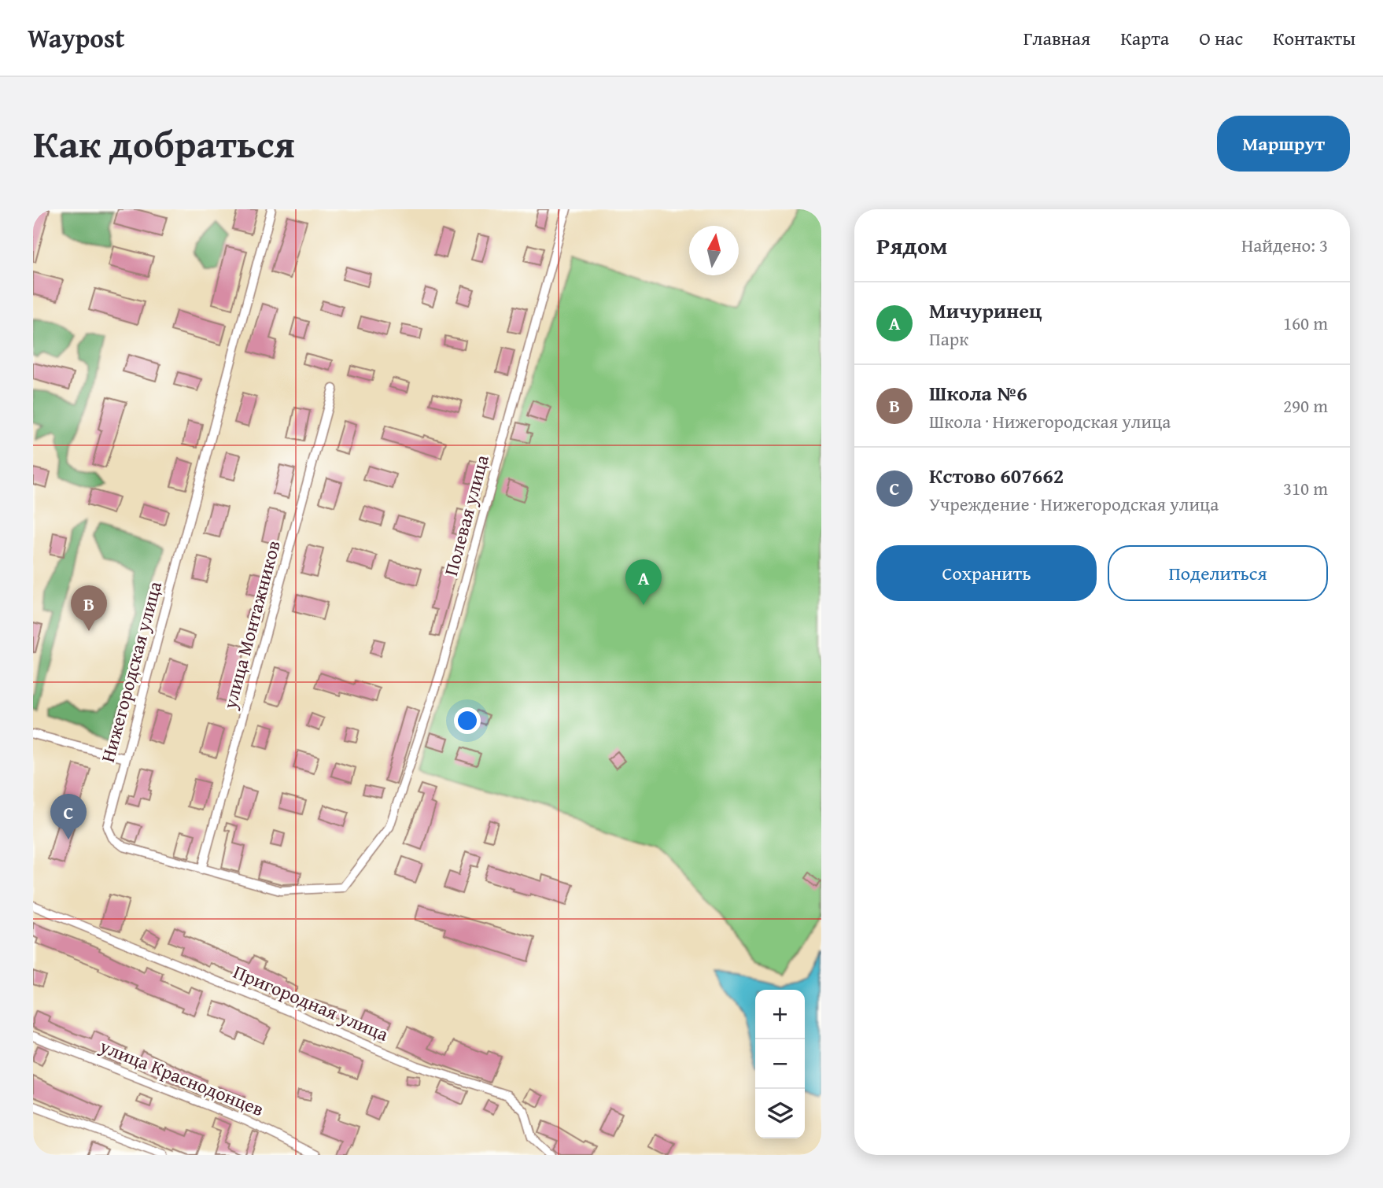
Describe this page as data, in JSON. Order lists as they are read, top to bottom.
{
  "streets": {
    "street": [
      "Полевая улица",
      "улица Монтажников",
      "Нижегородская улица",
      "Пригородная улица",
      "улица Краснодонцев"
    ]
  },
  "crossings": [
    ["Полевая улица", "Нижегородская улица"],
    ["улица Монтажников", "Нижегородская улица"]
  ],
  "north": "top",
  "page": {
    "header": "Waypost",
    "nav": [
      "Главная",
      "Карта",
      "О нас",
      "Контакты"
    ],
    "title": "Как добраться",
    "buttons": [
      "Маршрут",
      ["Сохранить", "Поделиться"]
    ],
    "heading": ["Рядом", "Найдено: 3"],
    "list": [
      {
        "mark": "A",
        "name": "Мичуринец",
        "note": "Парк",
        "value": "160 m"
      },
      {
        "mark": "B",
        "name": "Школа №6",
        "note": "Школа · Нижегородская улица",
        "value": "290 m"
      },
      {
        "mark": "C",
        "name": "Кстово 607662",
        "note": "Учреждение · Нижегородская улица",
        "value": "310 m"
      }
    ],
    "pins": ["A", "B", "C"],
    "map_buttons": ["+", "−"]
  }
}
